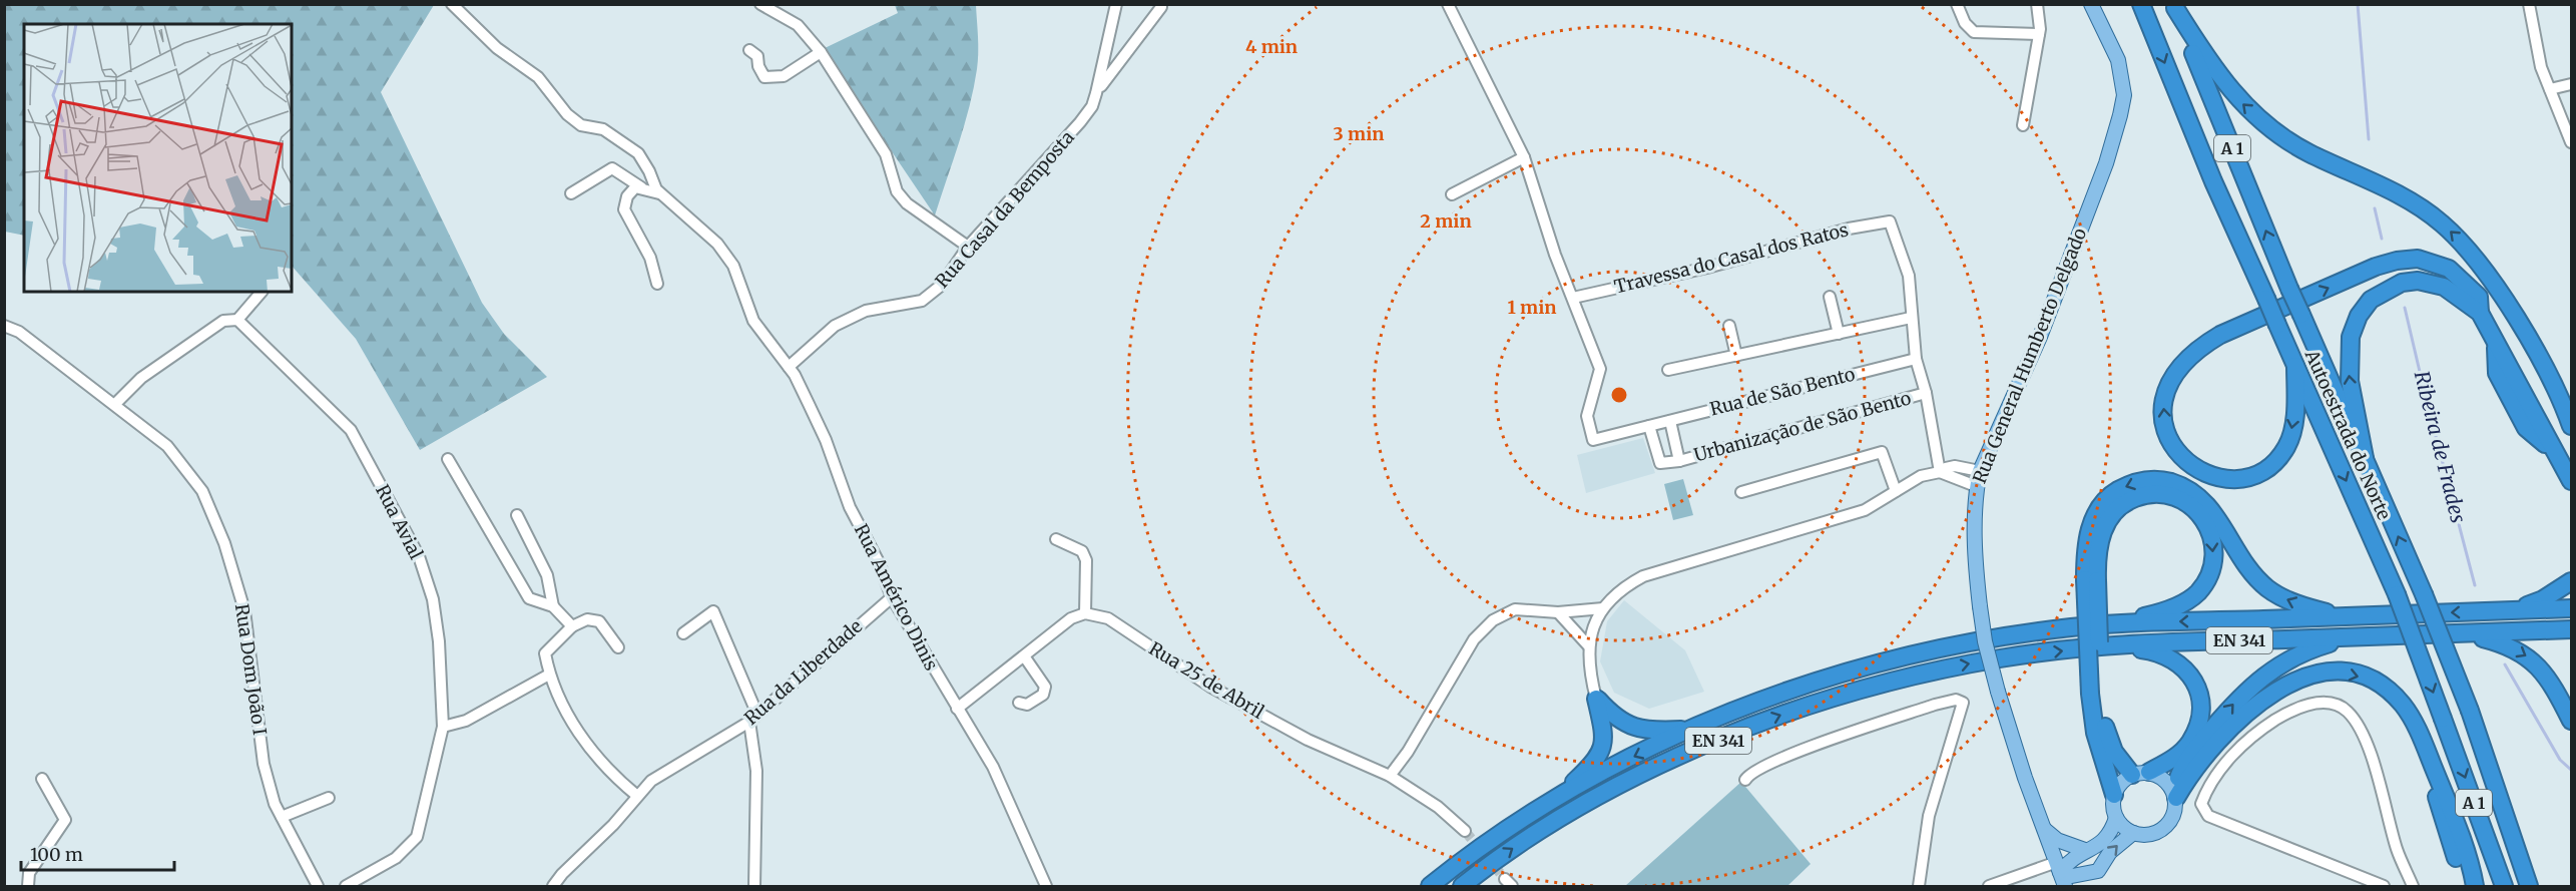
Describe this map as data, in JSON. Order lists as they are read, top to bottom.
{
  "streets": {
    "highway": ["A 1", "Autoestrada do Norte", "EN 341"],
    "main road": ["Rua General Humberto Delgado"],
    "street": [
      "Rua Casal da Bemposta",
      "Travessa do Casal dos Ratos",
      "Rua de São Bento",
      "Urbanização de São Bento",
      "Rua Avial",
      "Rua Américo Dinis",
      "Rua Dom João I",
      "Rua da Liberdade",
      "Rua 25 de Abril"
    ]
  },
  "crossings": [
    ["Rua Casal da Bemposta", "Rua Américo Dinis"],
    ["Travessa do Casal dos Ratos", "Rua de São Bento"],
    ["Rua de São Bento", "Urbanização de São Bento"],
    ["Rua Américo Dinis", "Rua da Liberdade"]
  ],
  "water": ["Ribeira de Frades"],
  "scale_bar": "100 m",
  "rings": [
    "4 min",
    "3 min",
    "2 min",
    "1 min"
  ]
}
